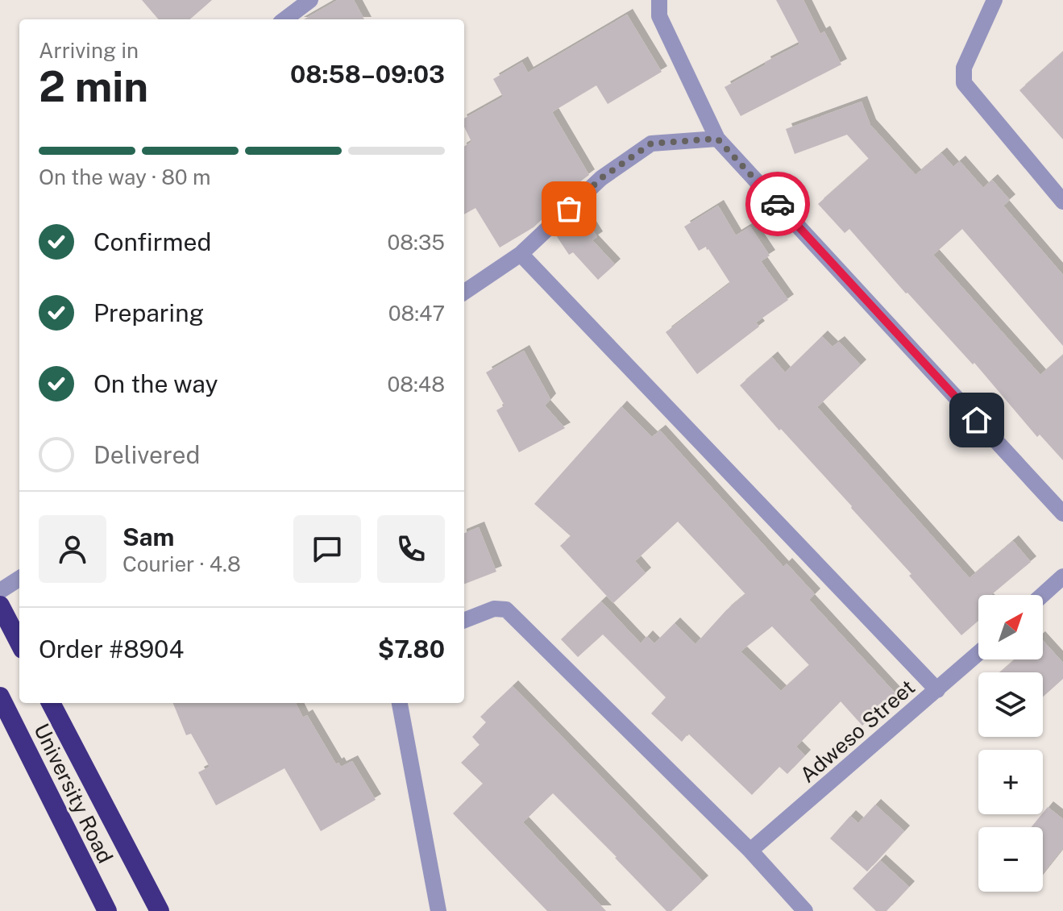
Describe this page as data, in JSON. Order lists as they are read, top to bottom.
{
  "streets": {
    "highway": ["University Road"],
    "street": ["Adweso Street"]
  },
  "north": "top right",
  "page": {
    "heading": ["2 min", "Arriving in", "08:58–09:03"],
    "panel": [
      "Sam",
      "Courier · 4.8",
      "Order #8904",
      "$7.80"
    ],
    "bar": "On the way · 80 m",
    "list": [
      ["Confirmed", "08:35"],
      ["Preparing", "08:47"],
      ["On the way", "08:48"],
      "Delivered"
    ],
    "map_buttons": ["+", "−"]
  }
}
